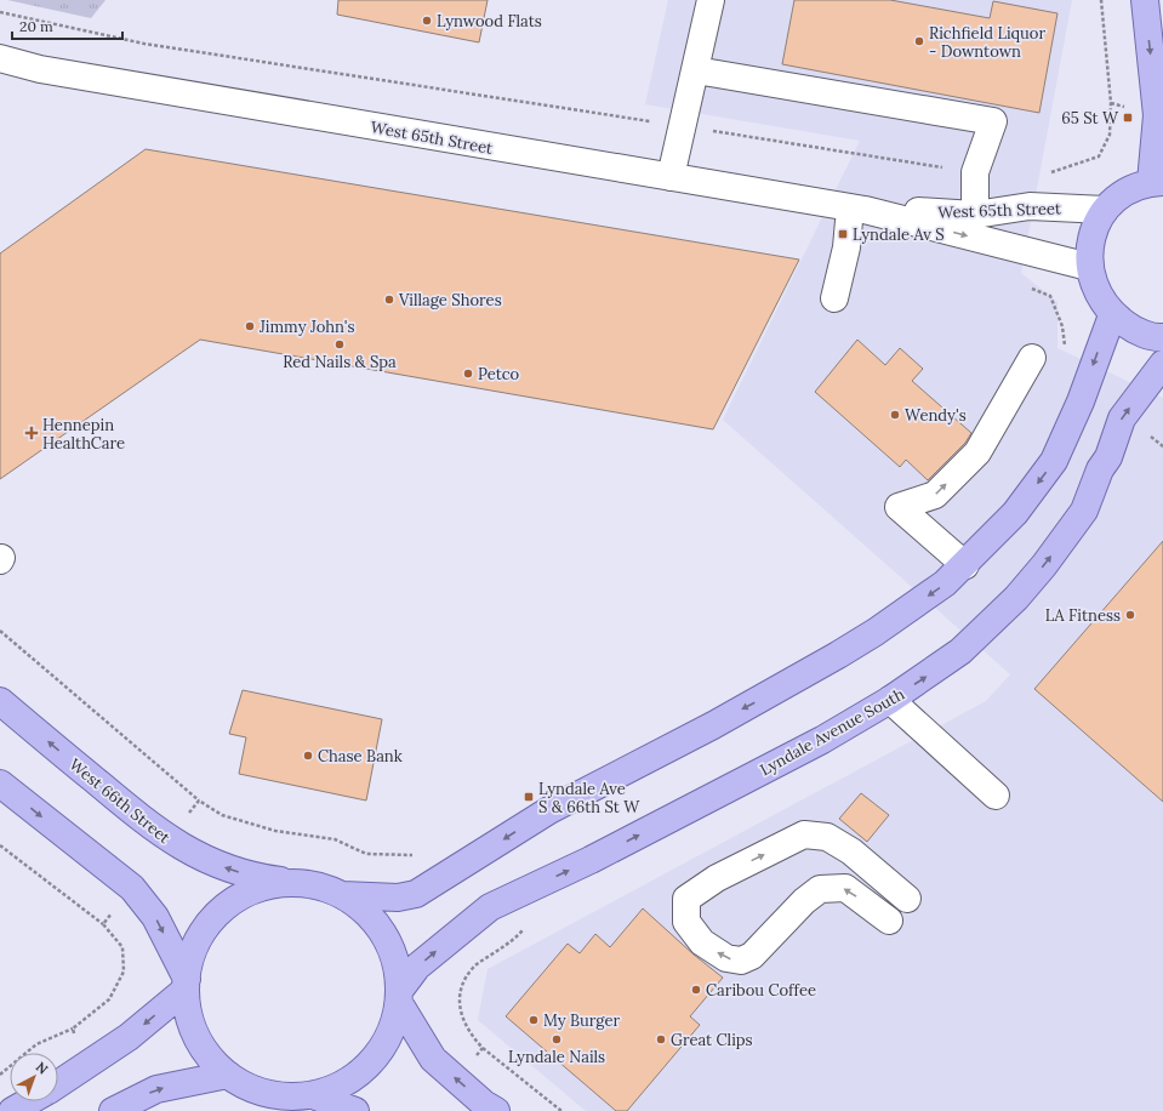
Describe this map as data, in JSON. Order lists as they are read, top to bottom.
{
  "streets": {
    "main road": ["Lyndale Avenue South", "West 66th Street"],
    "street": ["West 65th Street"]
  },
  "places": {
    "other": [
      "Lynwood Flats",
      "Richfield Liquor - Downtown",
      "Village Shores",
      "Jimmy John's",
      "Red Nails & Spa",
      "Petco",
      "Wendy's",
      "LA Fitness",
      "Chase Bank",
      "Caribou Coffee",
      "My Burger",
      "Lyndale Nails",
      "Great Clips"
    ],
    "transit": ["65 St W", "Lyndale Av S", "Lyndale Ave S & 66th St W"],
    "health": ["Hennepin HealthCare"]
  },
  "scale_bar": "20 m",
  "north": "top right"
}
